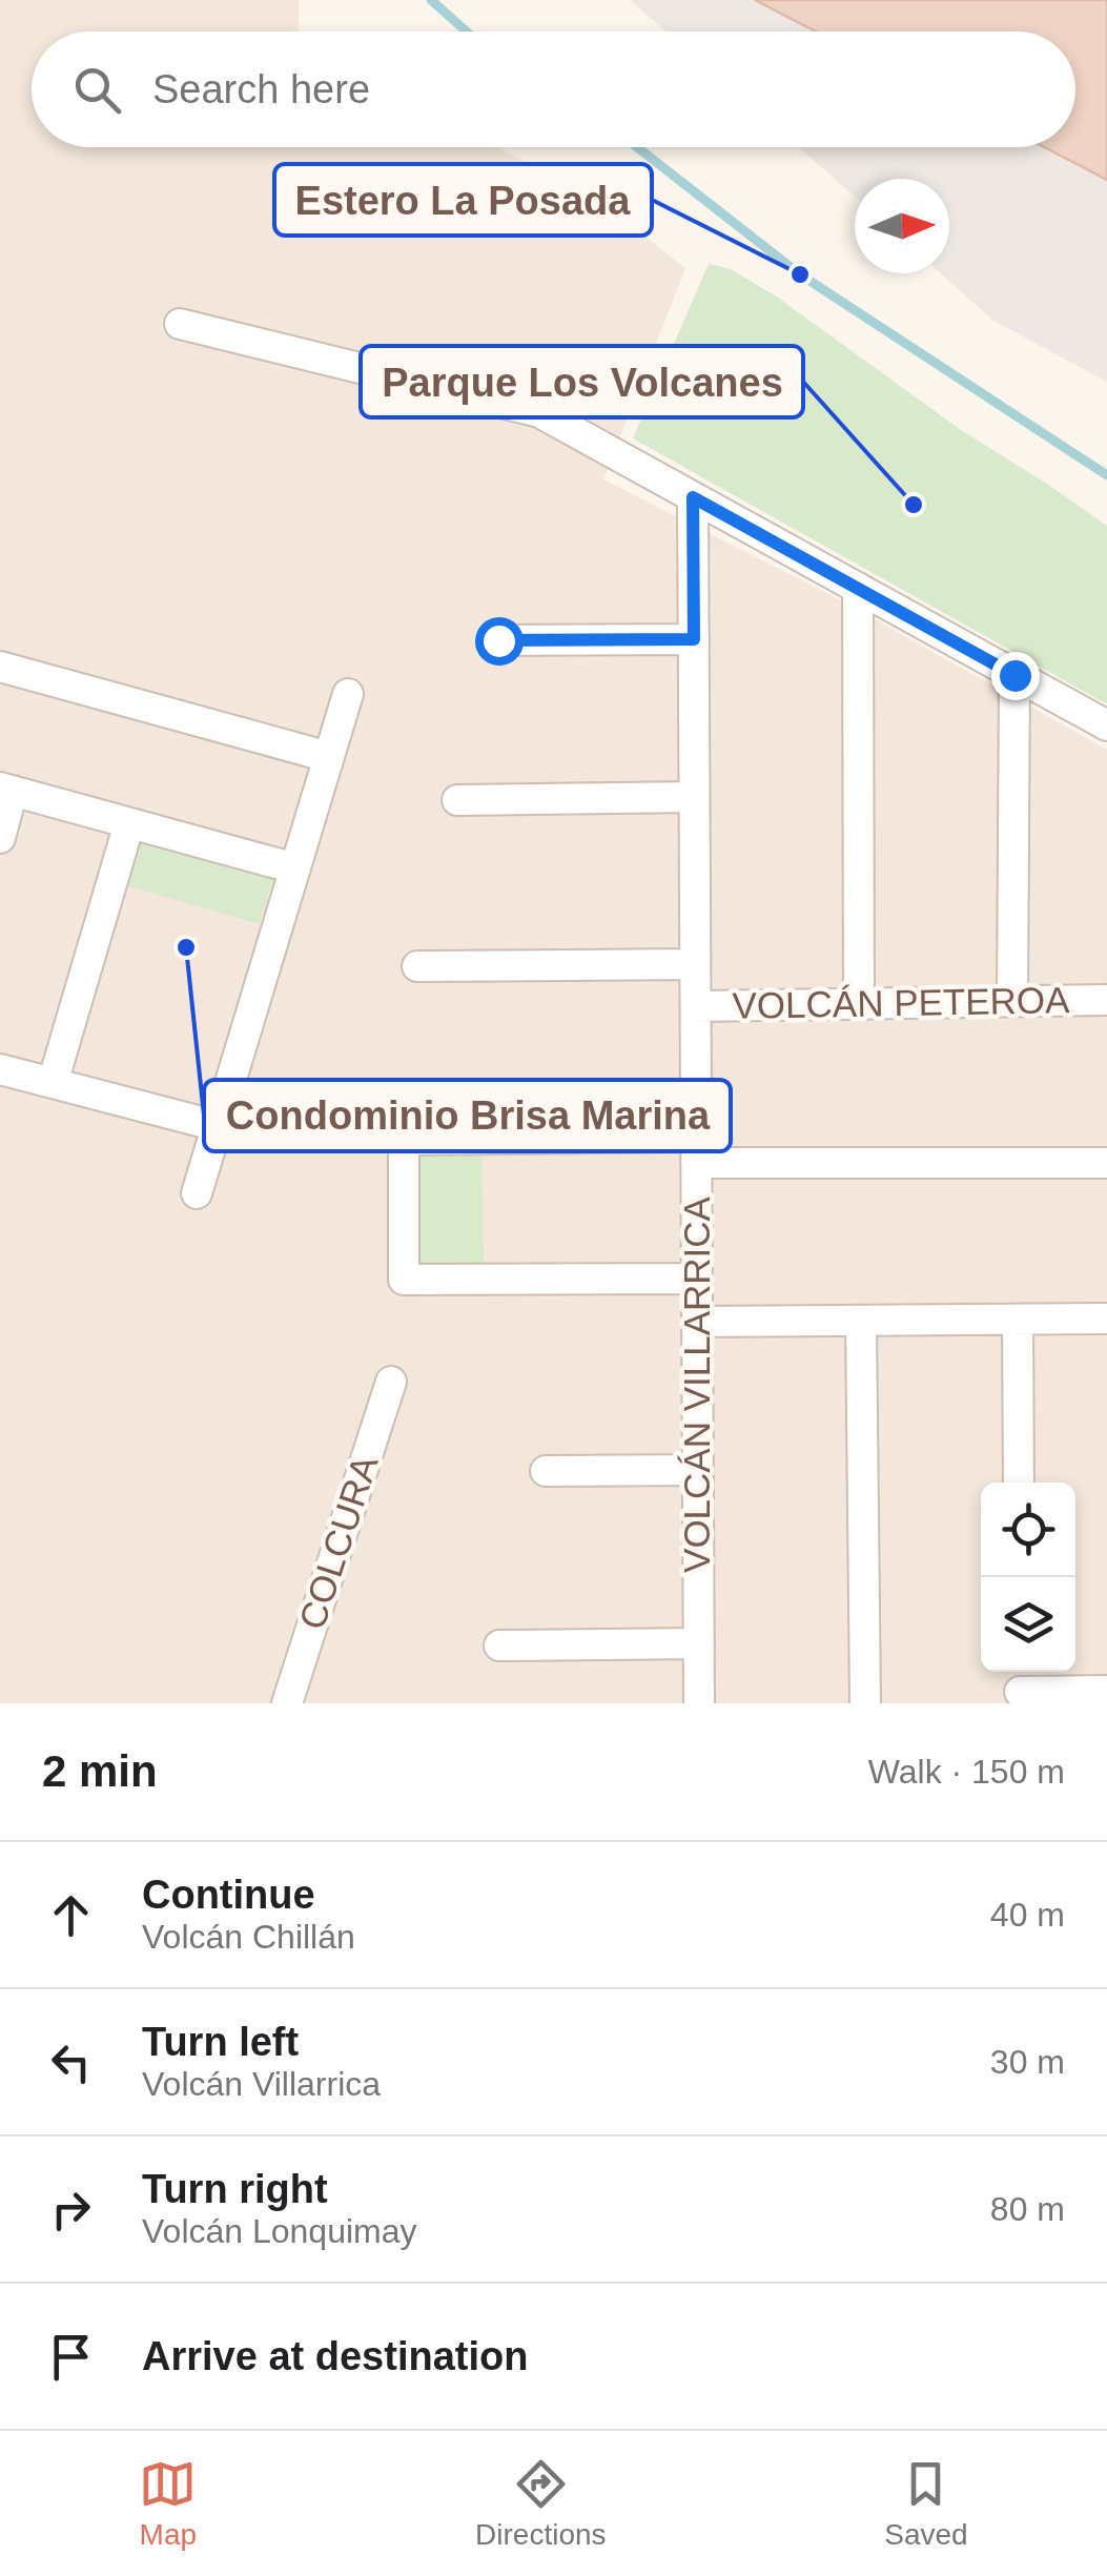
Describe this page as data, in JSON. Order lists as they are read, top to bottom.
{
  "streets": {
    "street": ["VOLCÁN PETEROA", "VOLCÁN VILLARRICA", "COLCURA"]
  },
  "crossings": [
    ["VOLCÁN PETEROA", "VOLCÁN VILLARRICA"]
  ],
  "places": ["Estero La Posada", "Parque Los Volcanes", "Condominio Brisa Marina"],
  "north": "right",
  "page": {
    "search": "Search here",
    "heading": ["2 min", "Walk · 150 m"],
    "list": [
      ["Continue", "Volcán Chillán", "40 m"],
      ["Turn left", "Volcán Villarrica", "30 m"],
      ["Turn right", "Volcán Lonquimay", "80 m"],
      "Arrive at destination"
    ],
    "nav": ["Map", "Directions", "Saved"]
  }
}
